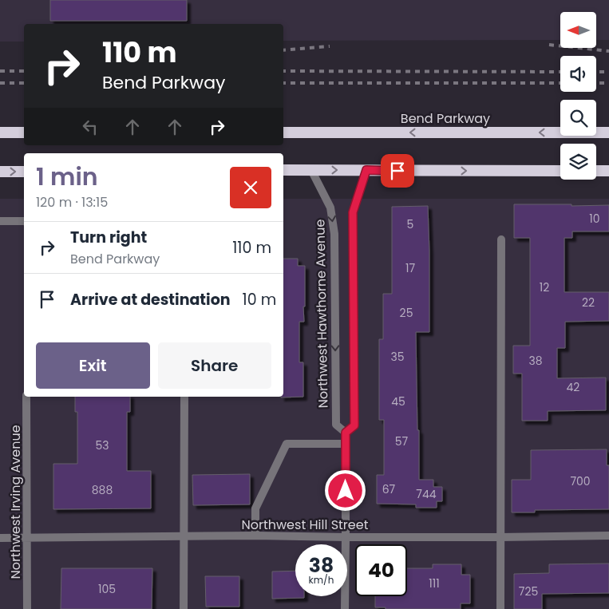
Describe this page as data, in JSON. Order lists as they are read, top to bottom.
{
  "streets": {
    "highway": ["Bend Parkway"],
    "street": ["Northwest Hawthorne Avenue", "Northwest Irving Avenue", "Northwest Hill Street"]
  },
  "crossings": [
    ["Northwest Irving Avenue", "Northwest Hill Street"]
  ],
  "house_numbers": [
    "10",
    "5",
    "17",
    "12",
    "22",
    "25",
    "35",
    "38",
    "42",
    "45",
    "57",
    "53",
    "700",
    "67",
    "888",
    "744",
    "111",
    "105",
    "725"
  ],
  "north": "left",
  "page": {
    "turn": ["110 m", "Bend Parkway"],
    "heading": ["1 min", "120 m · 13:15"],
    "list": [
      {
        "name": "Turn right",
        "note": "Bend Parkway",
        "value": "110 m"
      },
      {
        "name": "Arrive at destination",
        "value": "10 m"
      }
    ],
    "buttons": ["Exit", "Share"],
    "speed": "38 km/h",
    "limit": "40"
  }
}
